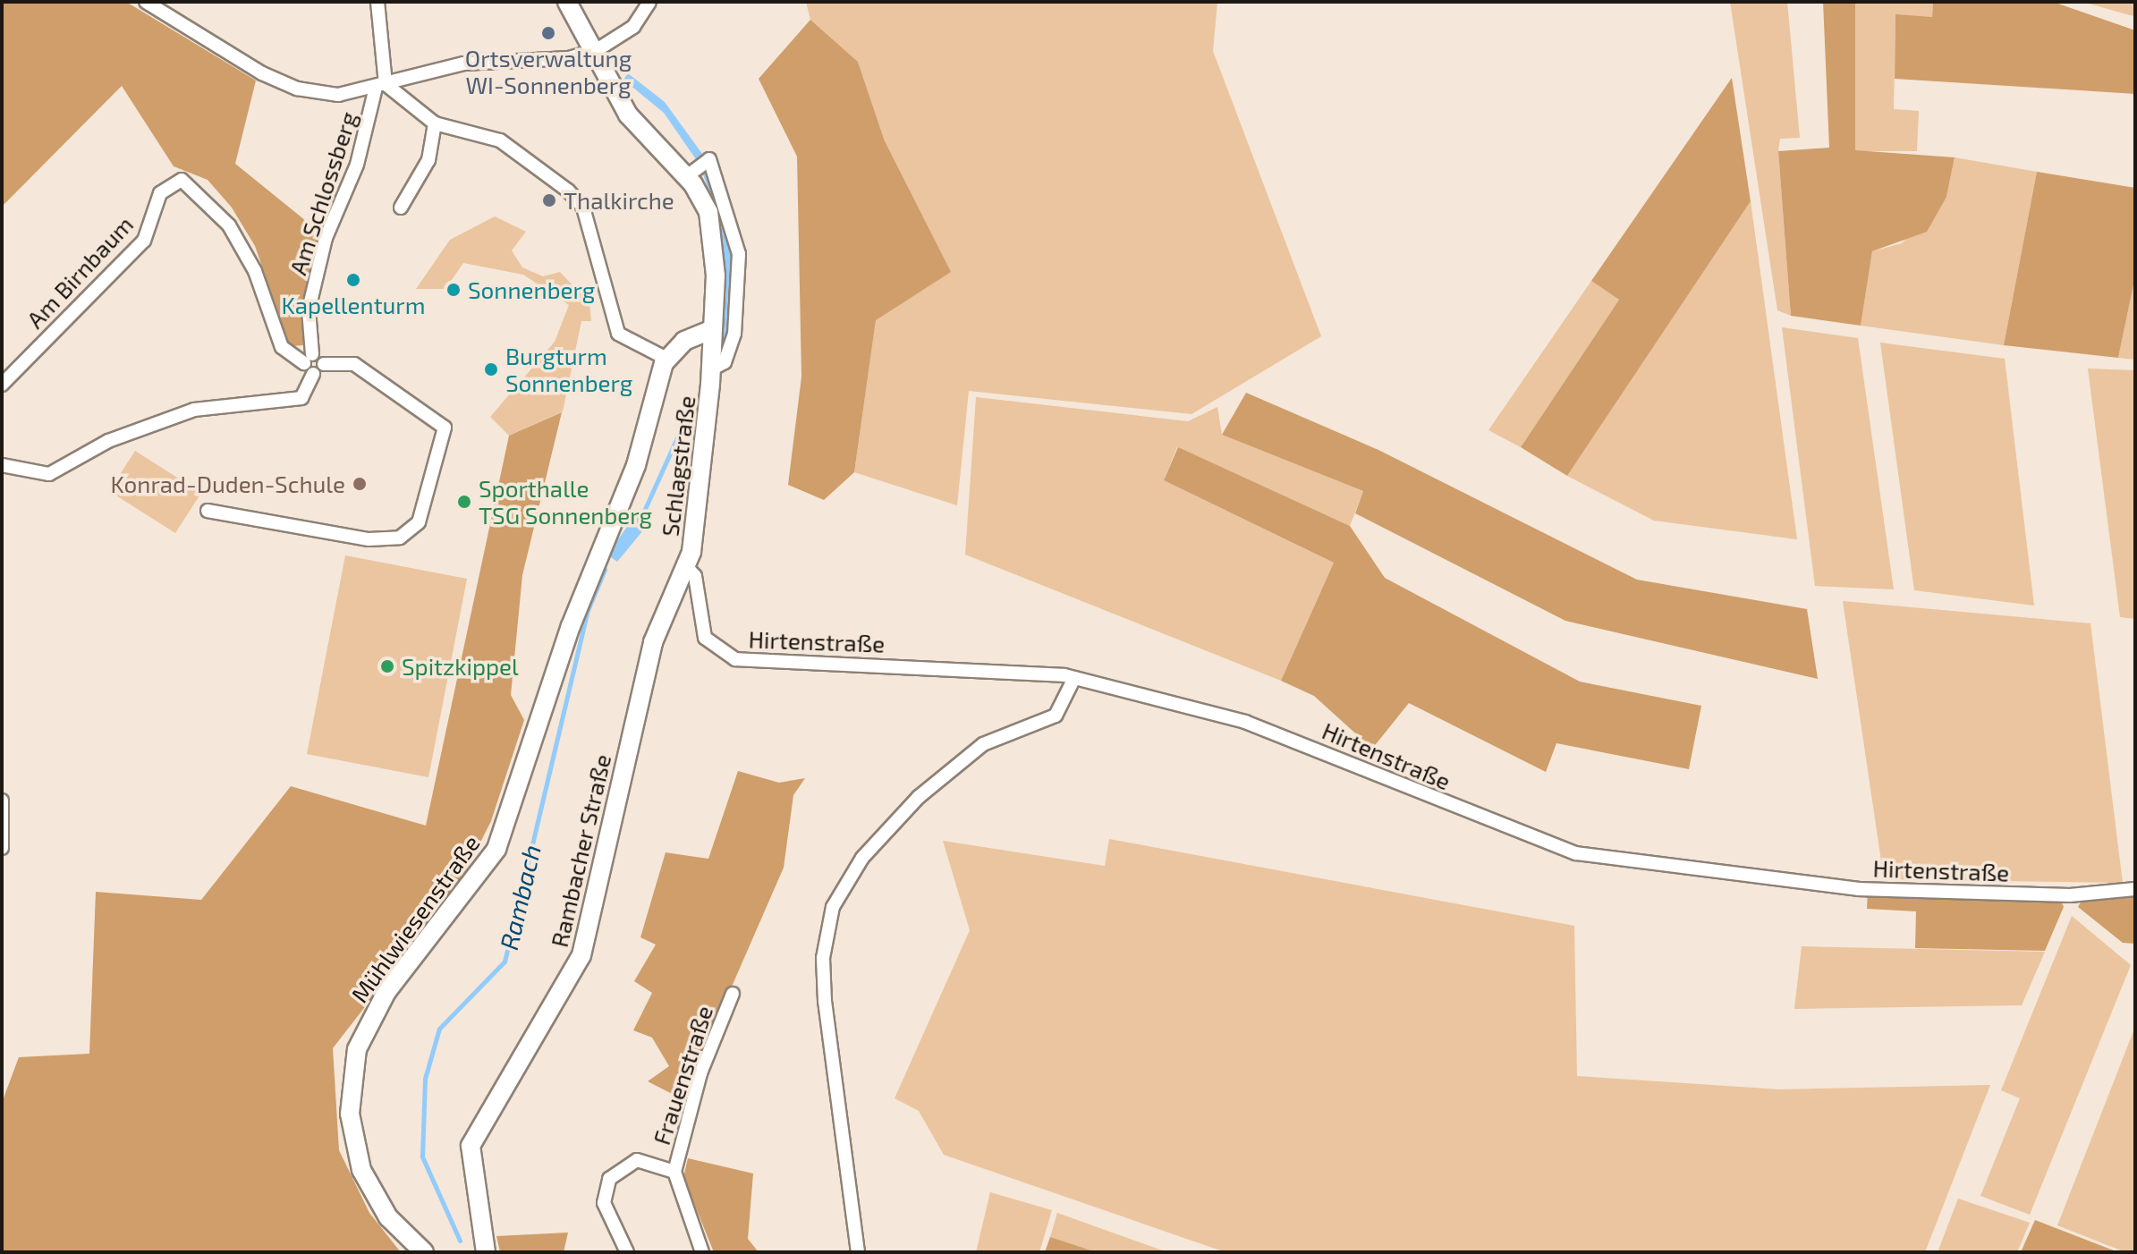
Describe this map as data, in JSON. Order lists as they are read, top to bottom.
{
  "streets": {
    "main road": ["Schlagstraße", "Rambacher Straße", "Mühlwiesenstraße"],
    "street": [
      "Am Schlossberg",
      "Am Birnbaum",
      "Hirtenstraße",
      "Frauenstraße"
    ]
  },
  "crossings": [
    ["Am Schlossberg", "Am Birnbaum"],
    ["Schlagstraße", "Hirtenstraße"],
    ["Schlagstraße", "Rambacher Straße"],
    ["Hirtenstraße", "Rambacher Straße"]
  ],
  "water": ["Rambach"],
  "places": [
    "Ortsverwaltung WI-Sonnenberg",
    "Thalkirche",
    "Kapellenturm",
    "Sonnenberg",
    "Burgturm Sonnenberg",
    "Konrad-Duden-Schule",
    "Sporthalle TSG Sonnenberg",
    "Spitzkippel"
  ]
}
